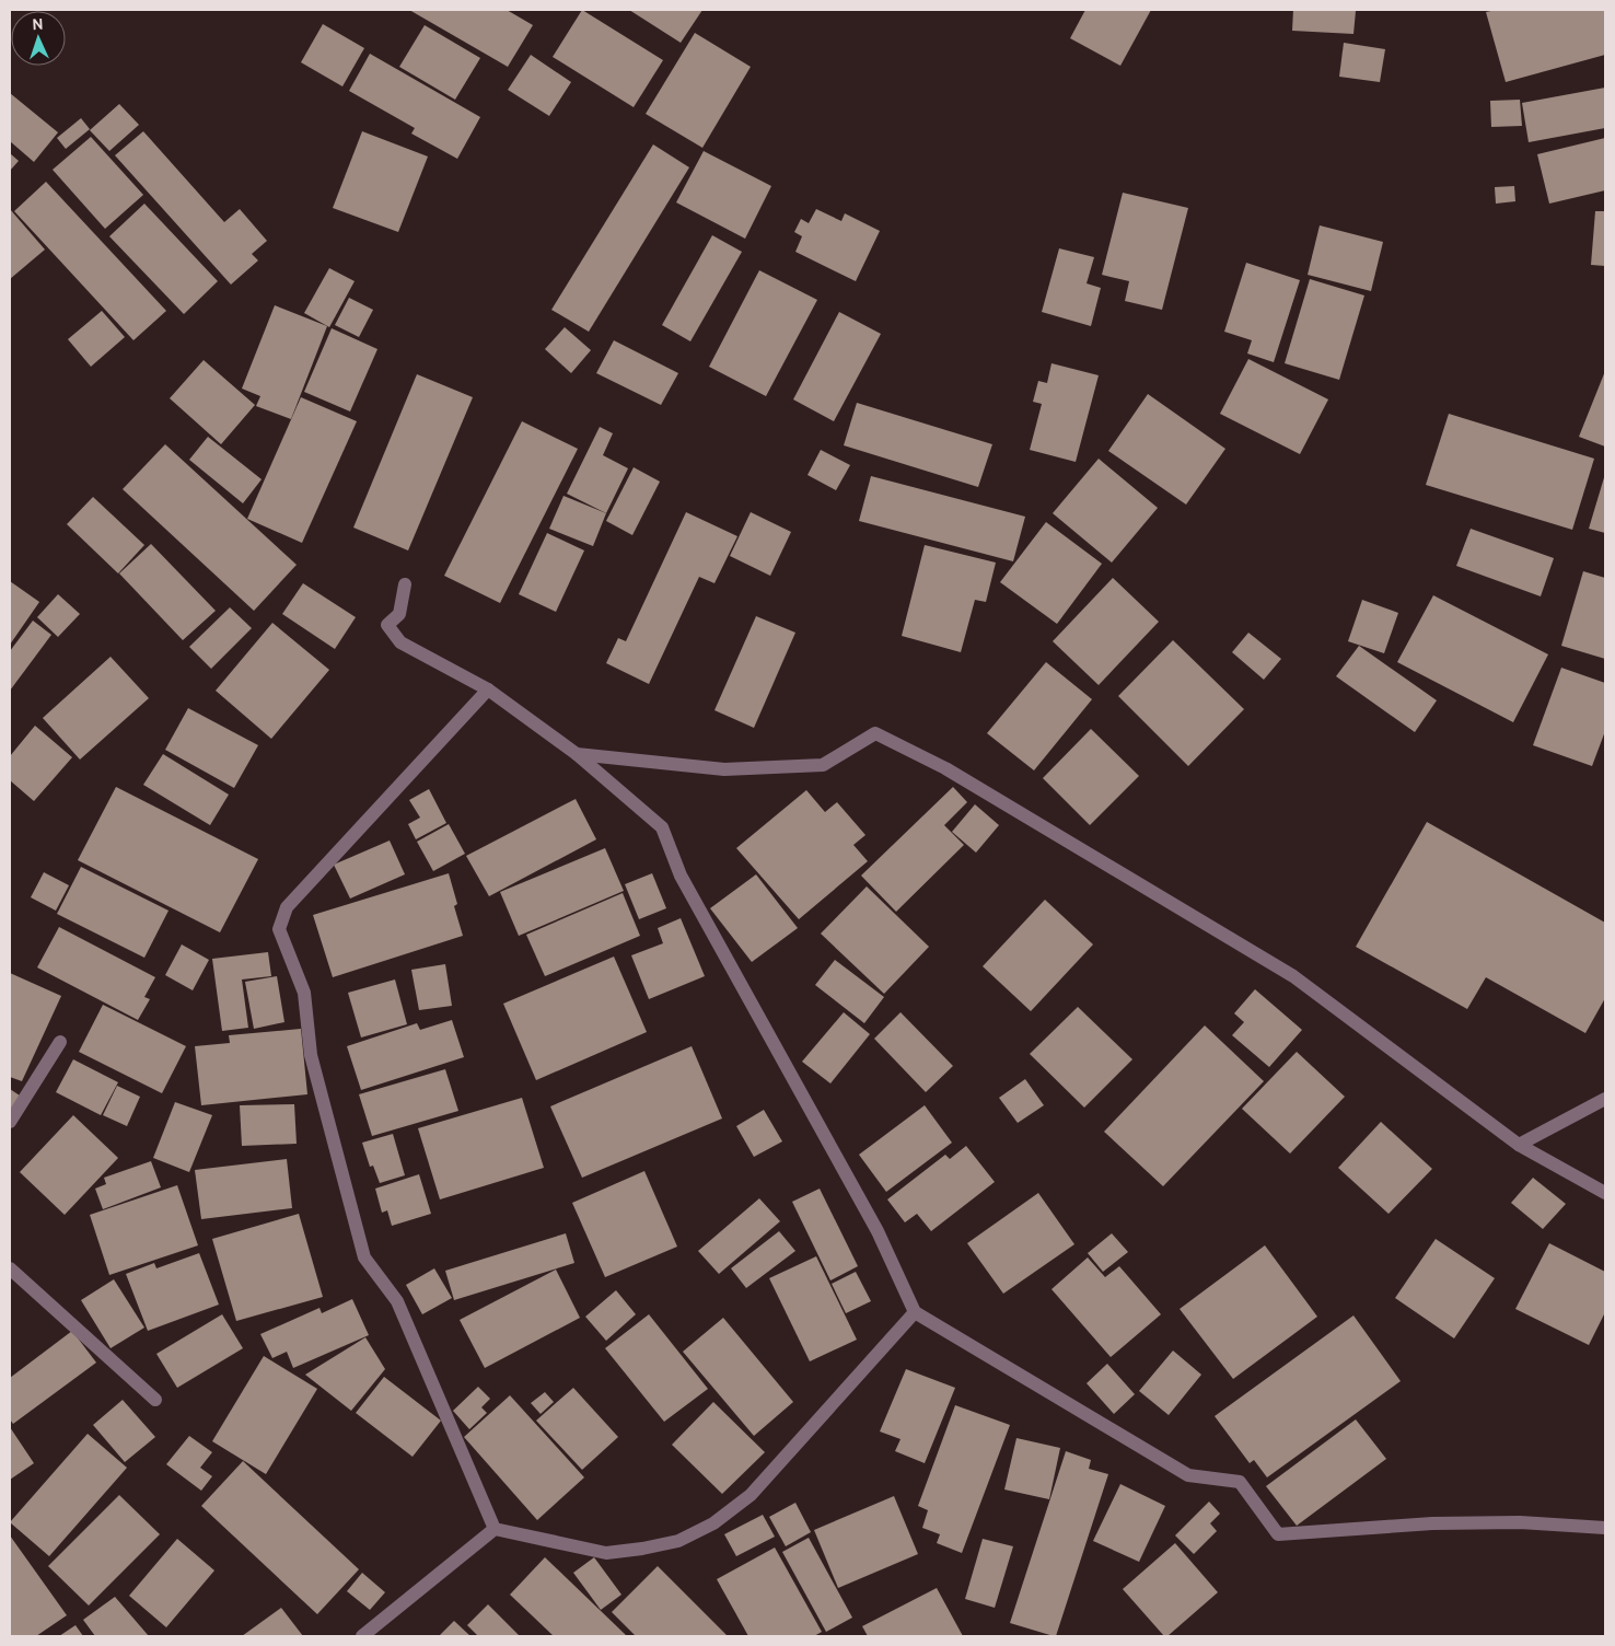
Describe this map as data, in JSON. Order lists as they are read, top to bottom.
{
  "north": "top"
}
